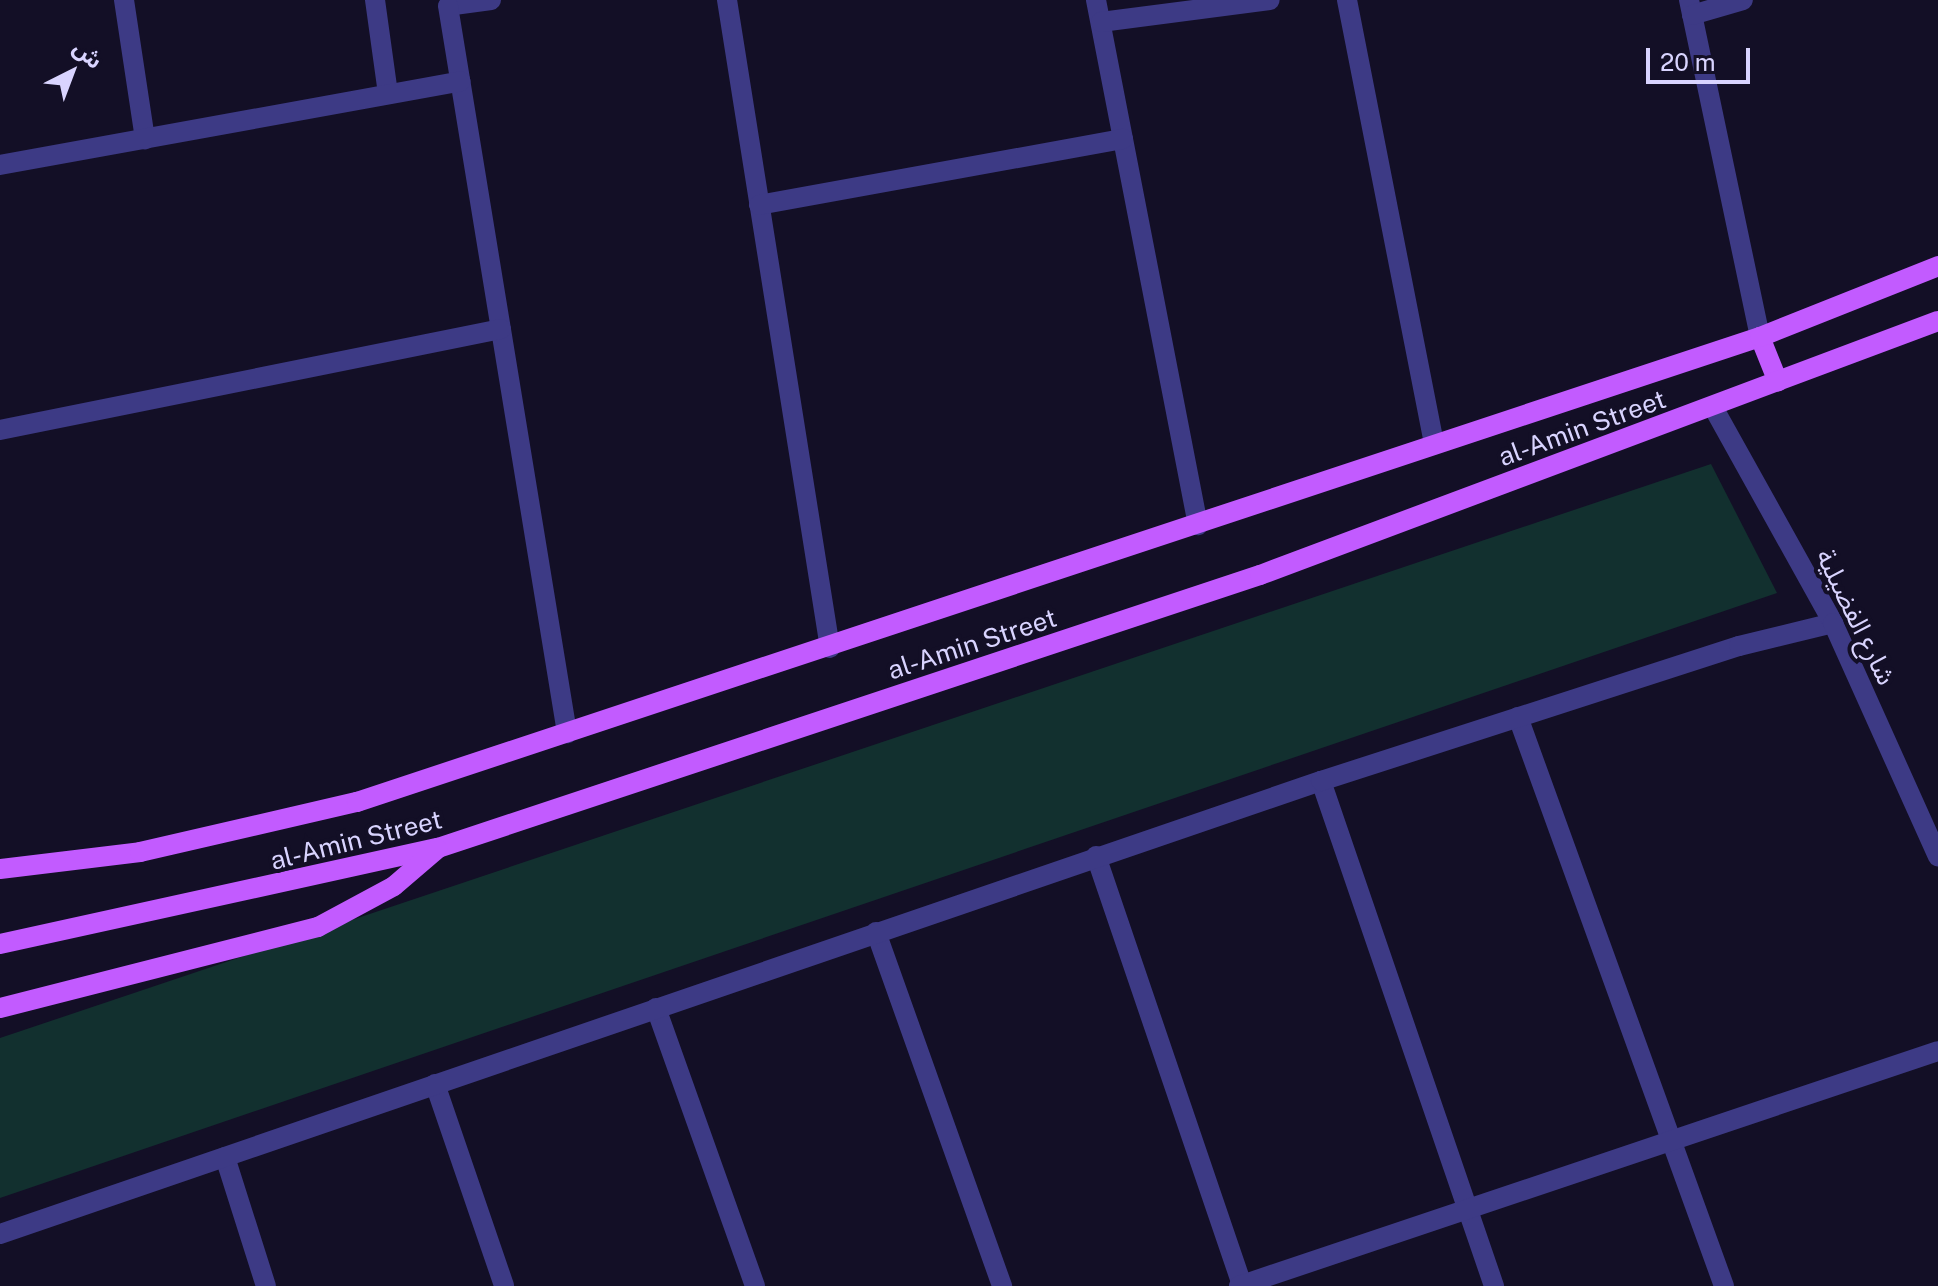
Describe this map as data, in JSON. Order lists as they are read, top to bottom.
{
  "streets": {
    "main road": ["al-Amin Street"],
    "street": ["شارع الفضيلية"]
  },
  "crossings": [
    ["al-Amin Street", "شارع الفضيلية"]
  ],
  "scale_bar": "20 m",
  "north": "top right"
}
